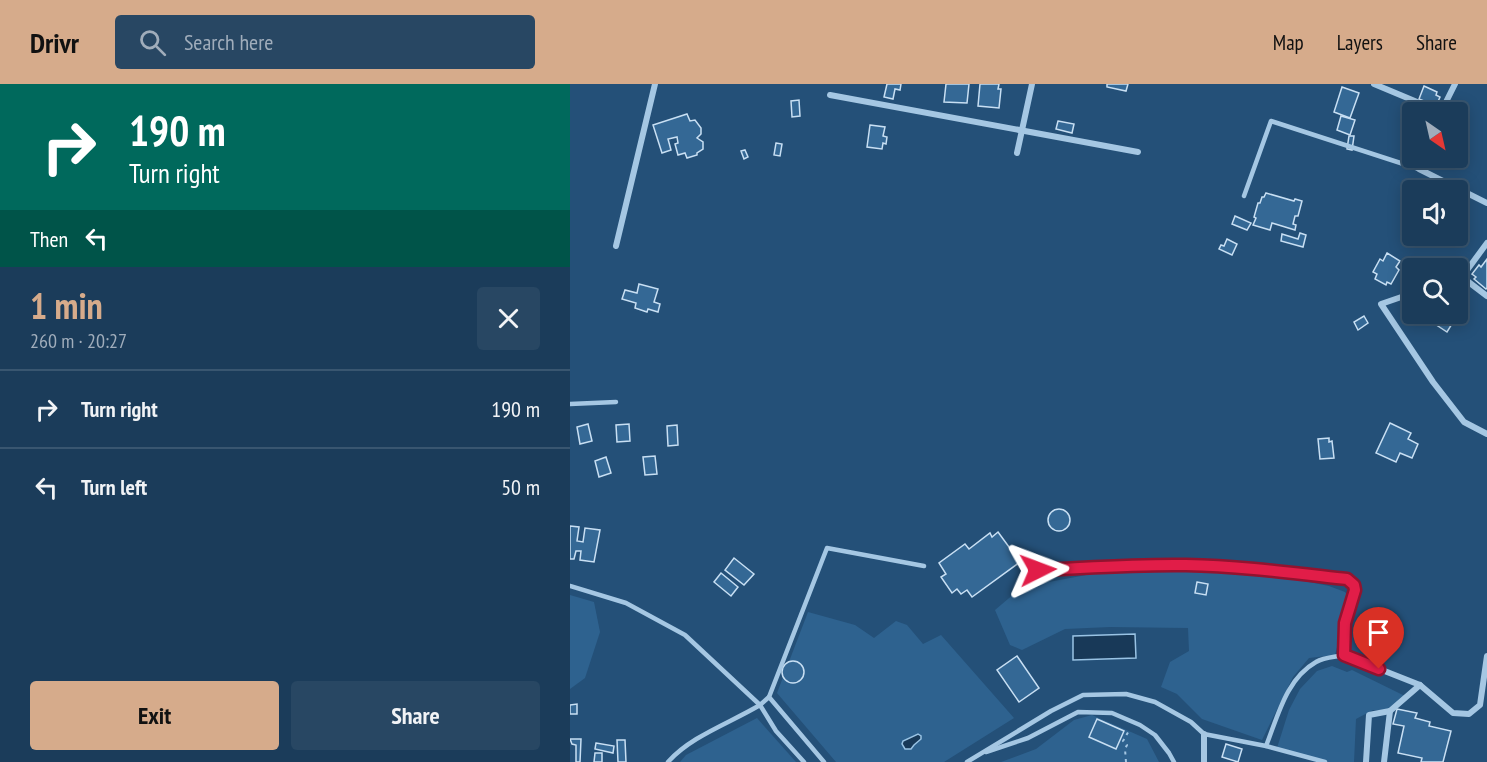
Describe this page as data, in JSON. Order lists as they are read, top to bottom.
{
  "north": "bottom right",
  "page": {
    "header": "Drivr",
    "search": "Search here",
    "nav": ["Map", "Layers", "Share"],
    "turn": ["190 m", "Turn right"],
    "then": "Then",
    "heading": ["1 min", "260 m · 20:27"],
    "list": [
      {
        "name": "Turn right",
        "value": "190 m"
      },
      {
        "name": "Turn left",
        "value": "50 m"
      }
    ],
    "buttons": ["Exit", "Share"]
  }
}
